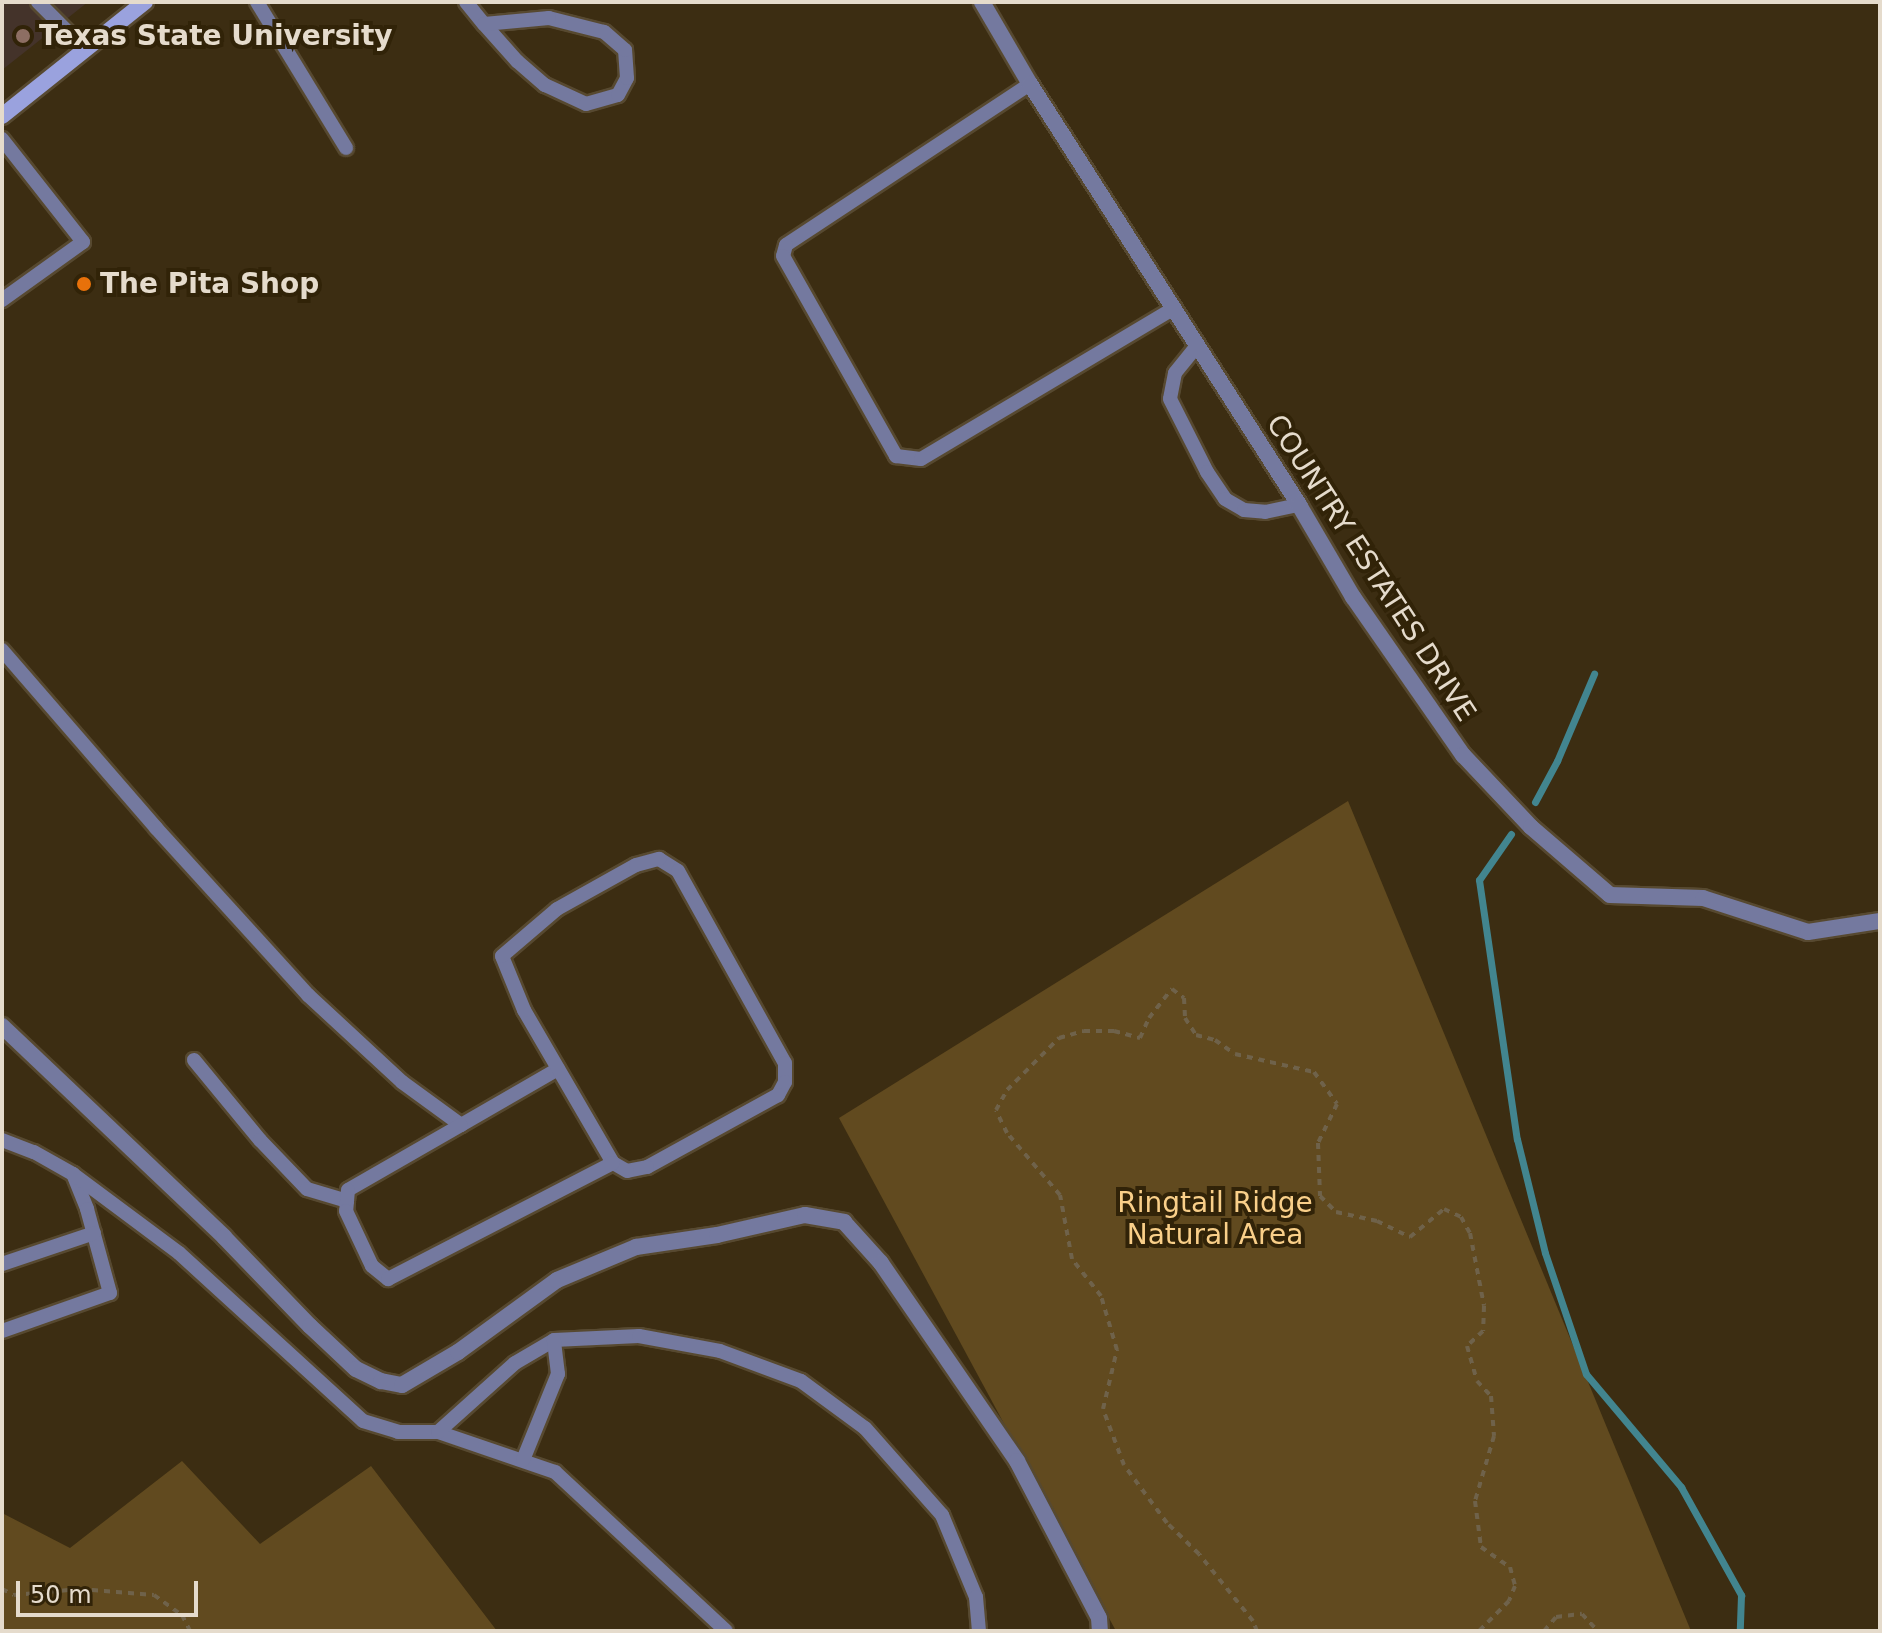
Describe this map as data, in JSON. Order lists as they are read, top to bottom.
{
  "streets": {
    "street": ["COUNTRY ESTATES DRIVE"]
  },
  "parks": ["Ringtail Ridge Natural Area"],
  "places": ["Texas State University", "The Pita Shop"],
  "scale_bar": "50 m"
}
